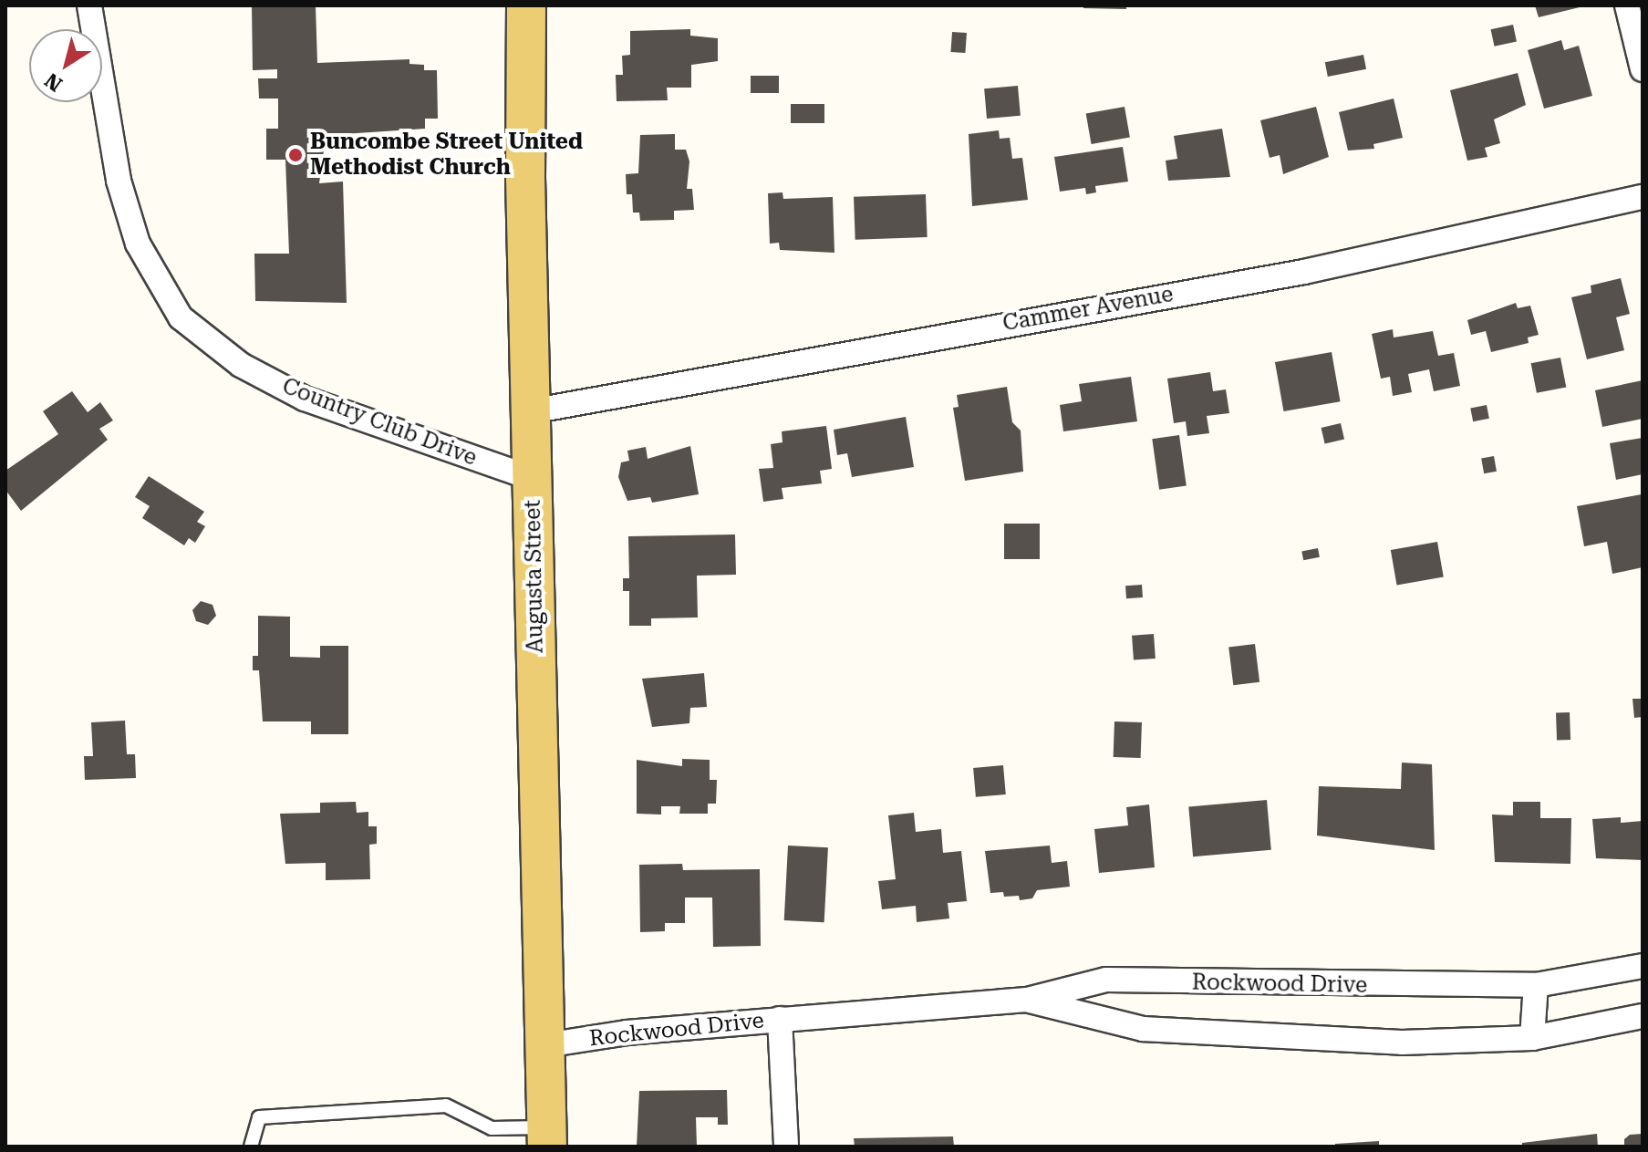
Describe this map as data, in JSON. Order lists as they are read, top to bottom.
{
  "streets": {
    "main road": ["Augusta Street"],
    "street": ["Cammer Avenue", "Country Club Drive", "Rockwood Drive"]
  },
  "crossings": [
    ["Cammer Avenue", "Augusta Street"],
    ["Country Club Drive", "Augusta Street"],
    ["Augusta Street", "Rockwood Drive"]
  ],
  "places": ["Buncombe Street United Methodist Church"],
  "north": "bottom left"
}
